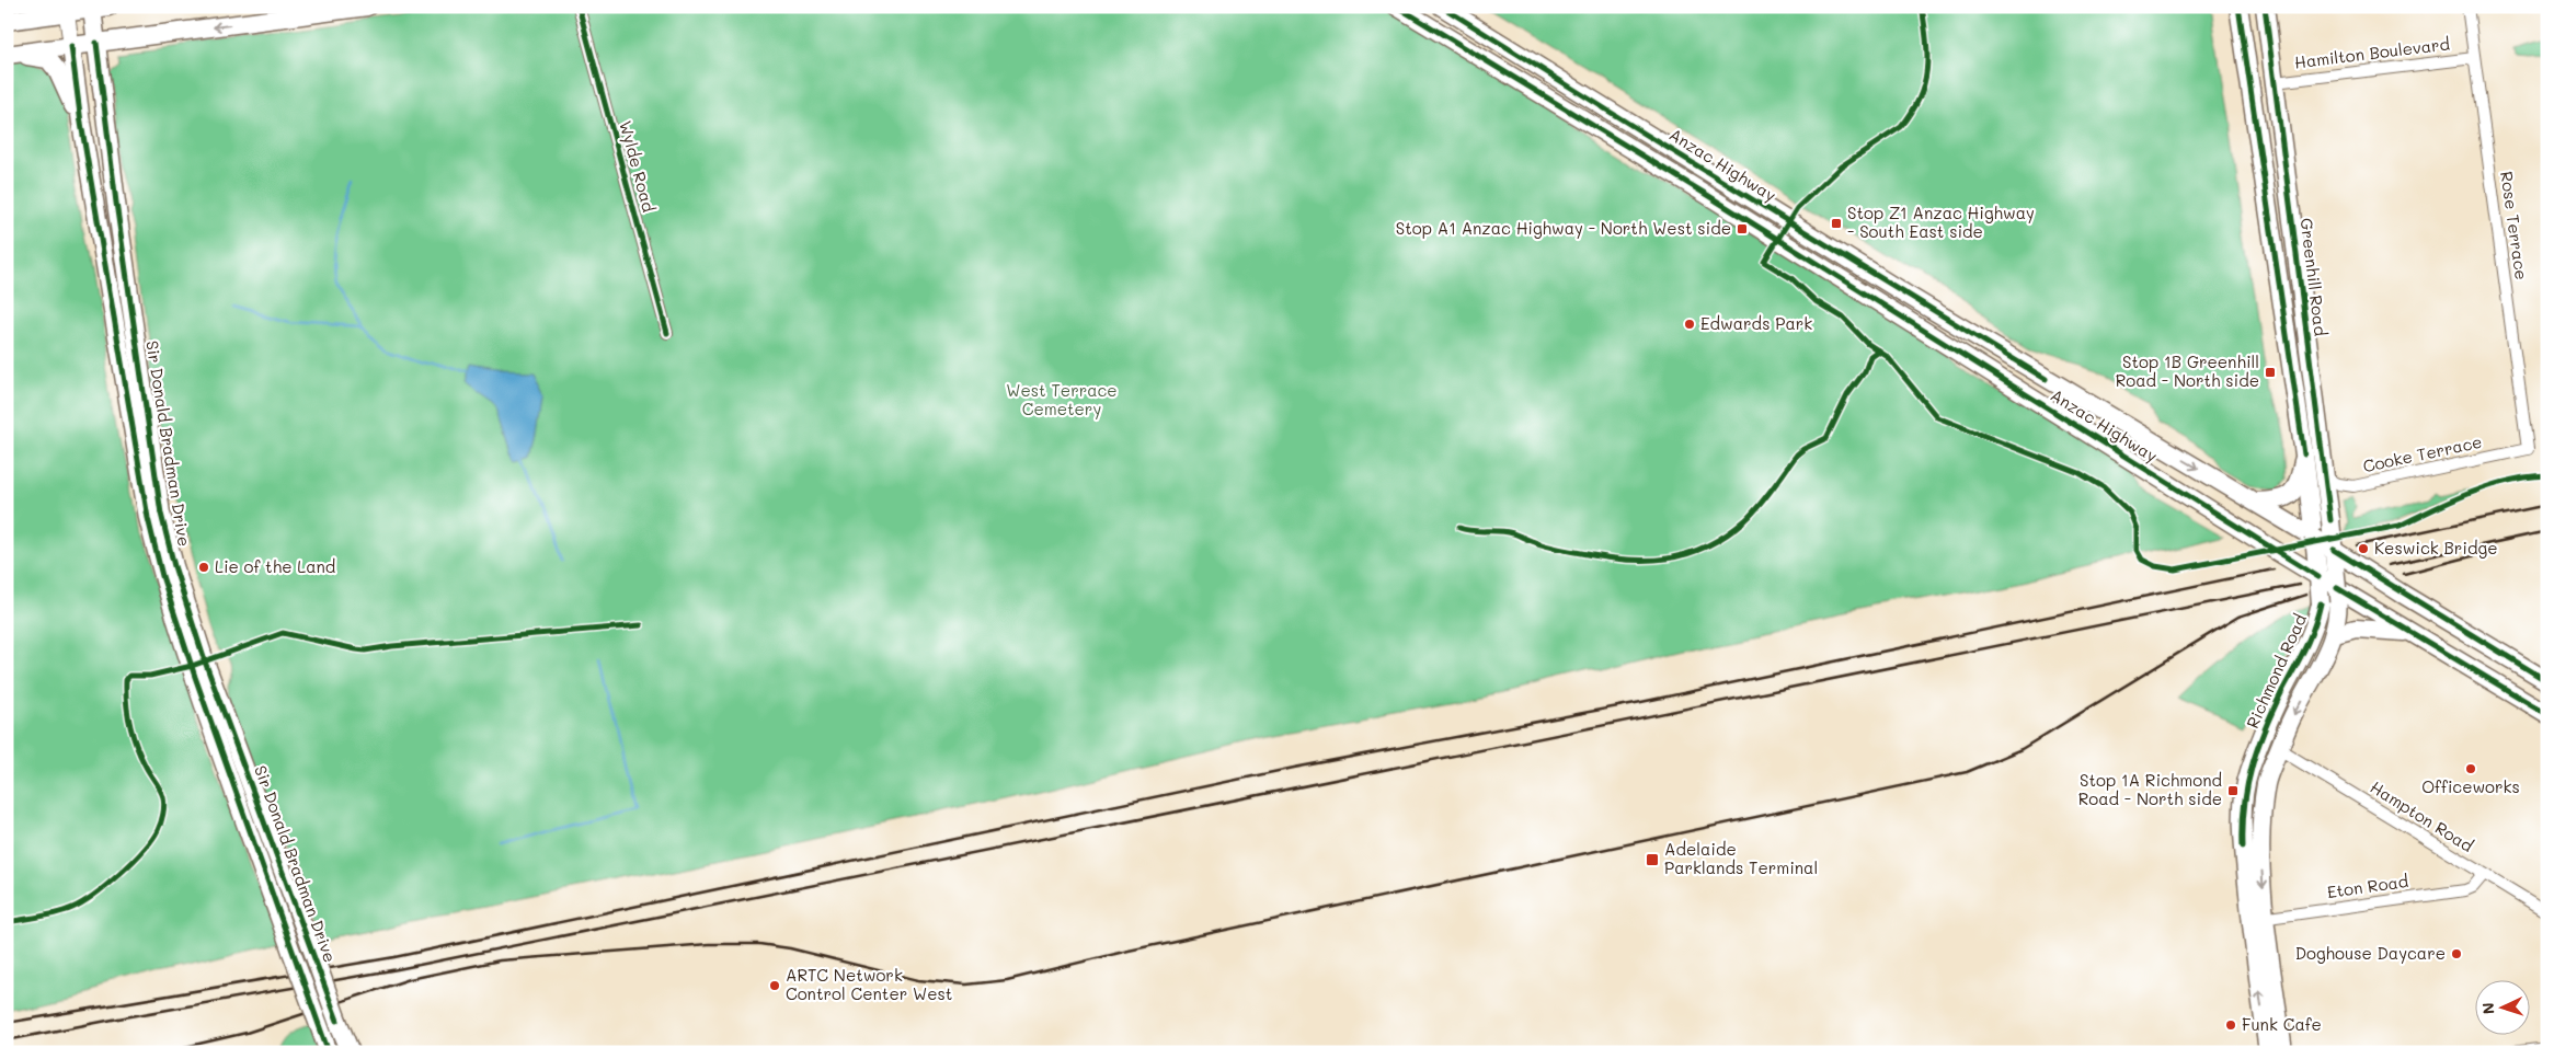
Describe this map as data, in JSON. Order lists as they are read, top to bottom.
{
  "streets": {
    "main road": [
      "Anzac Highway",
      "Greenhill Road",
      "Sir Donald Bradman Drive",
      "Richmond Road"
    ],
    "street": [
      "Hamilton Boulevard",
      "Wylde Road",
      "Rose Terrace",
      "Cooke Terrace",
      "Hampton Road",
      "Eton Road"
    ]
  },
  "crossings": [
    ["Hamilton Boulevard", "Rose Terrace"],
    ["Hamilton Boulevard", "Greenhill Road"],
    ["Anzac Highway", "Greenhill Road"],
    ["Anzac Highway", "Richmond Road"],
    ["Rose Terrace", "Cooke Terrace"],
    ["Greenhill Road", "Cooke Terrace"],
    ["Greenhill Road", "Richmond Road"],
    ["Richmond Road", "Hampton Road"],
    ["Richmond Road", "Eton Road"],
    ["Hampton Road", "Eton Road"]
  ],
  "parks": ["West Terrace Cemetery"],
  "places": {
    "transit": [
      "Stop Z1 Anzac Highway - South East side",
      "Stop A1 Anzac Highway - North West side",
      "Stop 1B Greenhill Road - North side",
      "Stop 1A Richmond Road - North side",
      "Adelaide Parklands Terminal"
    ],
    "other": [
      "Edwards Park",
      "Keswick Bridge",
      "Lie of the Land",
      "Officeworks",
      "Doghouse Daycare",
      "ARTC Network Control Center West",
      "Funk Cafe"
    ]
  },
  "north": "left"
}
